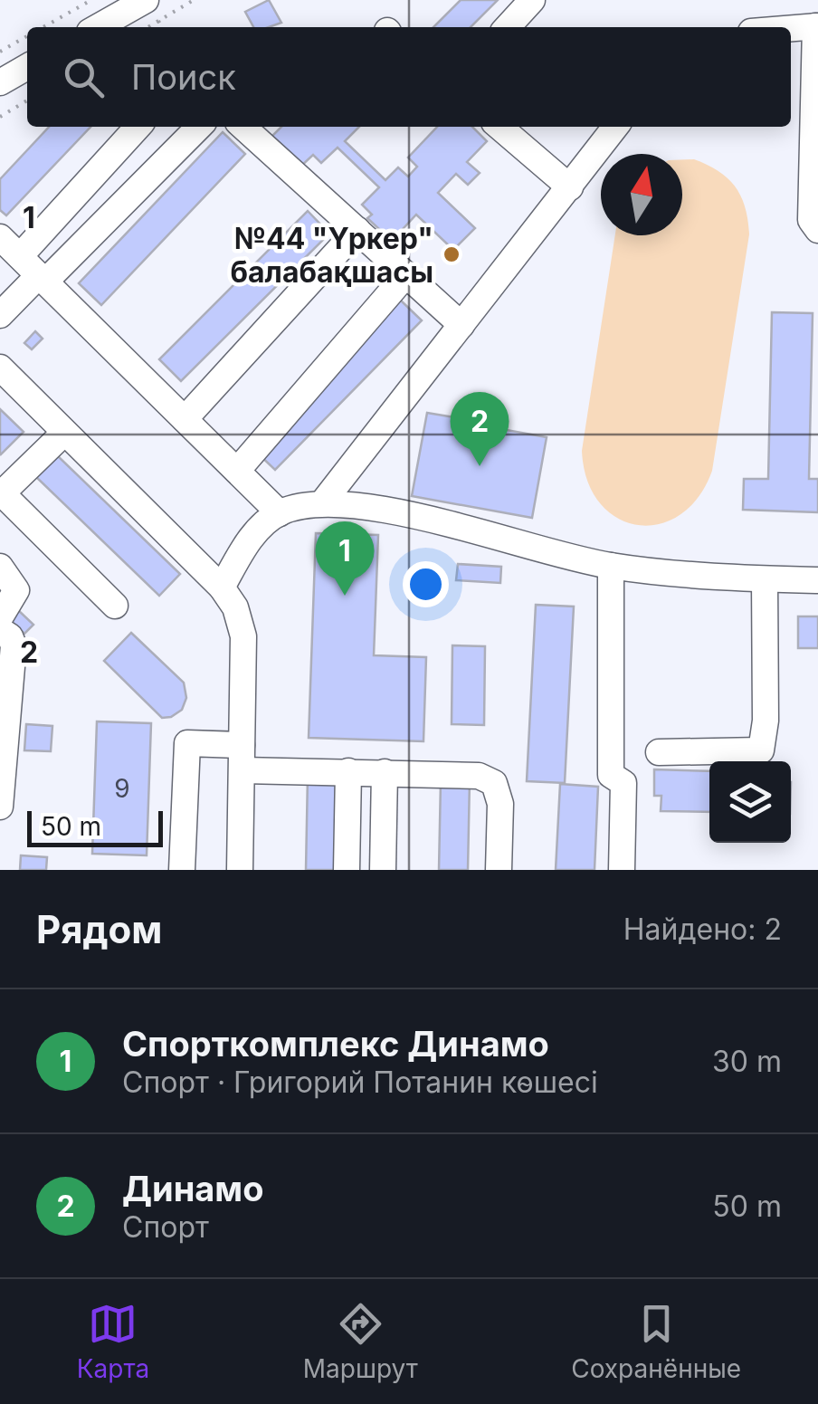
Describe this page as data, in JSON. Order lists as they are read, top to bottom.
{
  "places": ["№44 \"Үркер\" балабақшасы"],
  "house_numbers": ["9"],
  "scale_bar": "50 m",
  "north": "top",
  "page": {
    "search": "Поиск",
    "pins": ["2", "1"],
    "scale": "50 m",
    "heading": ["Рядом", "Найдено: 2"],
    "list": [
      {
        "mark": "1",
        "name": "Спорткомплекс Динамо",
        "note": "Спорт · Григорий Потанин көшесі",
        "value": "30 m"
      },
      {
        "mark": "2",
        "name": "Динамо",
        "note": "Спорт",
        "value": "50 m"
      }
    ],
    "nav": ["Карта", "Маршрут", "Сохранённые"]
  },
  "grid": {
    "rows": ["1", "2"]
  }
}
